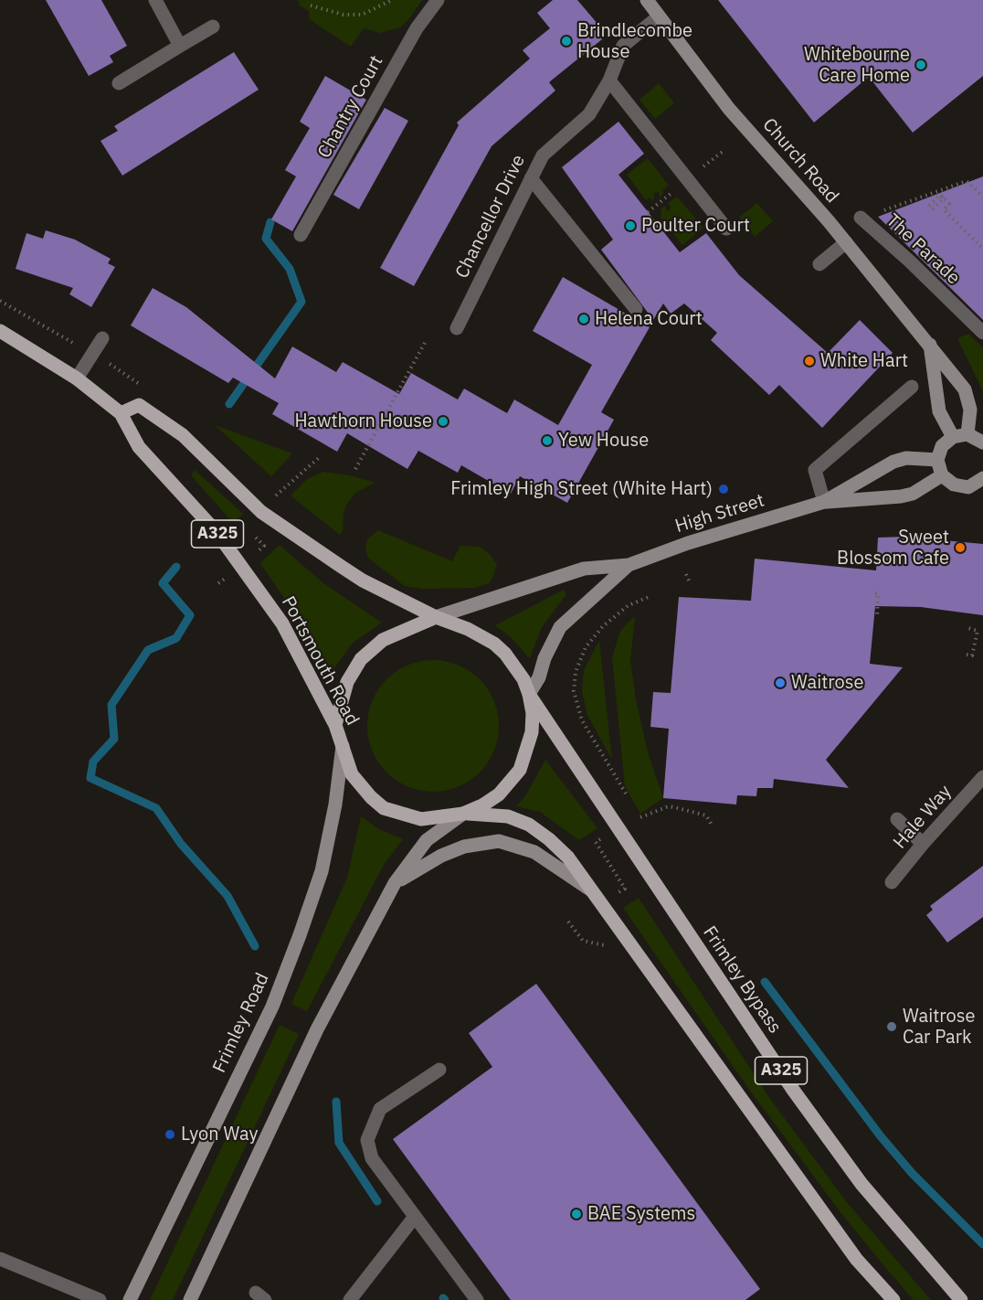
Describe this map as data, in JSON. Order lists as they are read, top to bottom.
{
  "streets": {
    "main road": [
      "Church Road",
      "High Street",
      "A325",
      "Portsmouth Road",
      "Frimley Bypass",
      "Frimley Road"
    ],
    "street": [
      "Chantry Court",
      "Chancellor Drive",
      "The Parade",
      "Hale Way"
    ]
  },
  "crossings": [
    ["Church Road", "Chancellor Drive"],
    ["High Street", "A325"],
    ["High Street", "Portsmouth Road"],
    ["High Street", "Frimley Bypass"],
    ["High Street", "Frimley Road"],
    ["A325", "Portsmouth Road"],
    ["A325", "Frimley Bypass"],
    ["A325", "Frimley Road"],
    ["Portsmouth Road", "Frimley Bypass"],
    ["Portsmouth Road", "Frimley Road"],
    ["Frimley Bypass", "Frimley Road"]
  ],
  "places": [
    "Brindlecombe House",
    "Whitebourne Care Home",
    "Poulter Court",
    "Helena Court",
    "White Hart",
    "Hawthorn House",
    "Yew House",
    "Frimley High Street (White Hart)",
    "Sweet Blossom Cafe",
    "Waitrose",
    "Waitrose Car Park",
    "Lyon Way",
    "BAE Systems"
  ]
}
